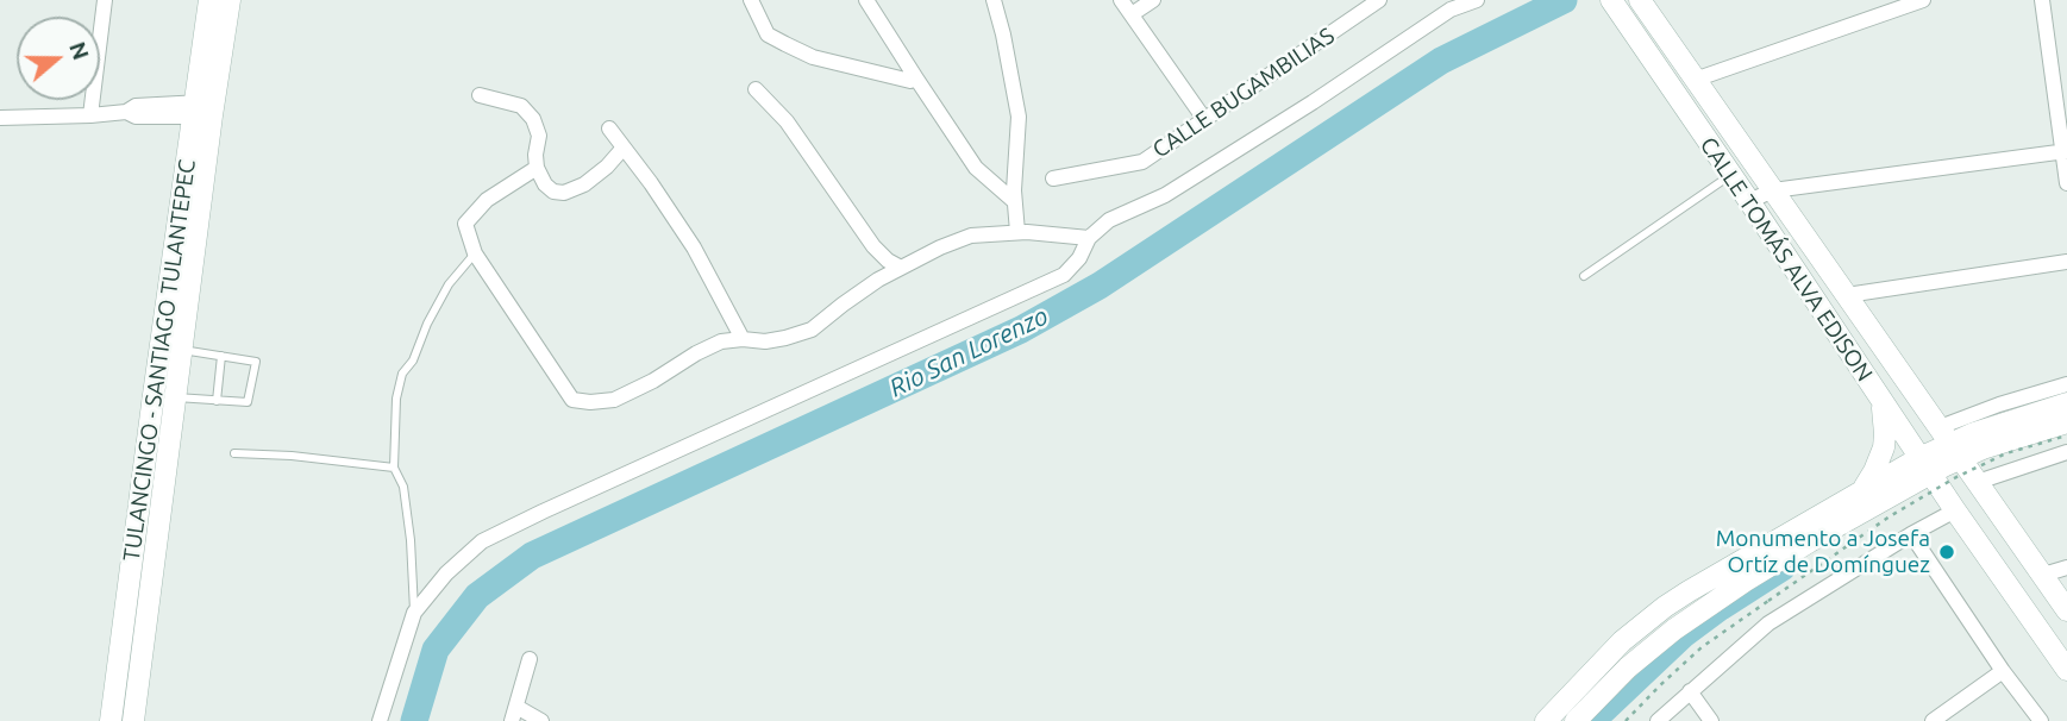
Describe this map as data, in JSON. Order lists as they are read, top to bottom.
{
  "streets": {
    "main road": ["CALLE TOMÁS ALVA EDISON", "TULANCINGO - SANTIAGO TULANTEPEC"],
    "street": ["CALLE BUGAMBILIAS"]
  },
  "water": ["Rio San Lorenzo"],
  "places": ["Monumento a Josefa Ortíz de Domínguez"],
  "north": "right"
}
